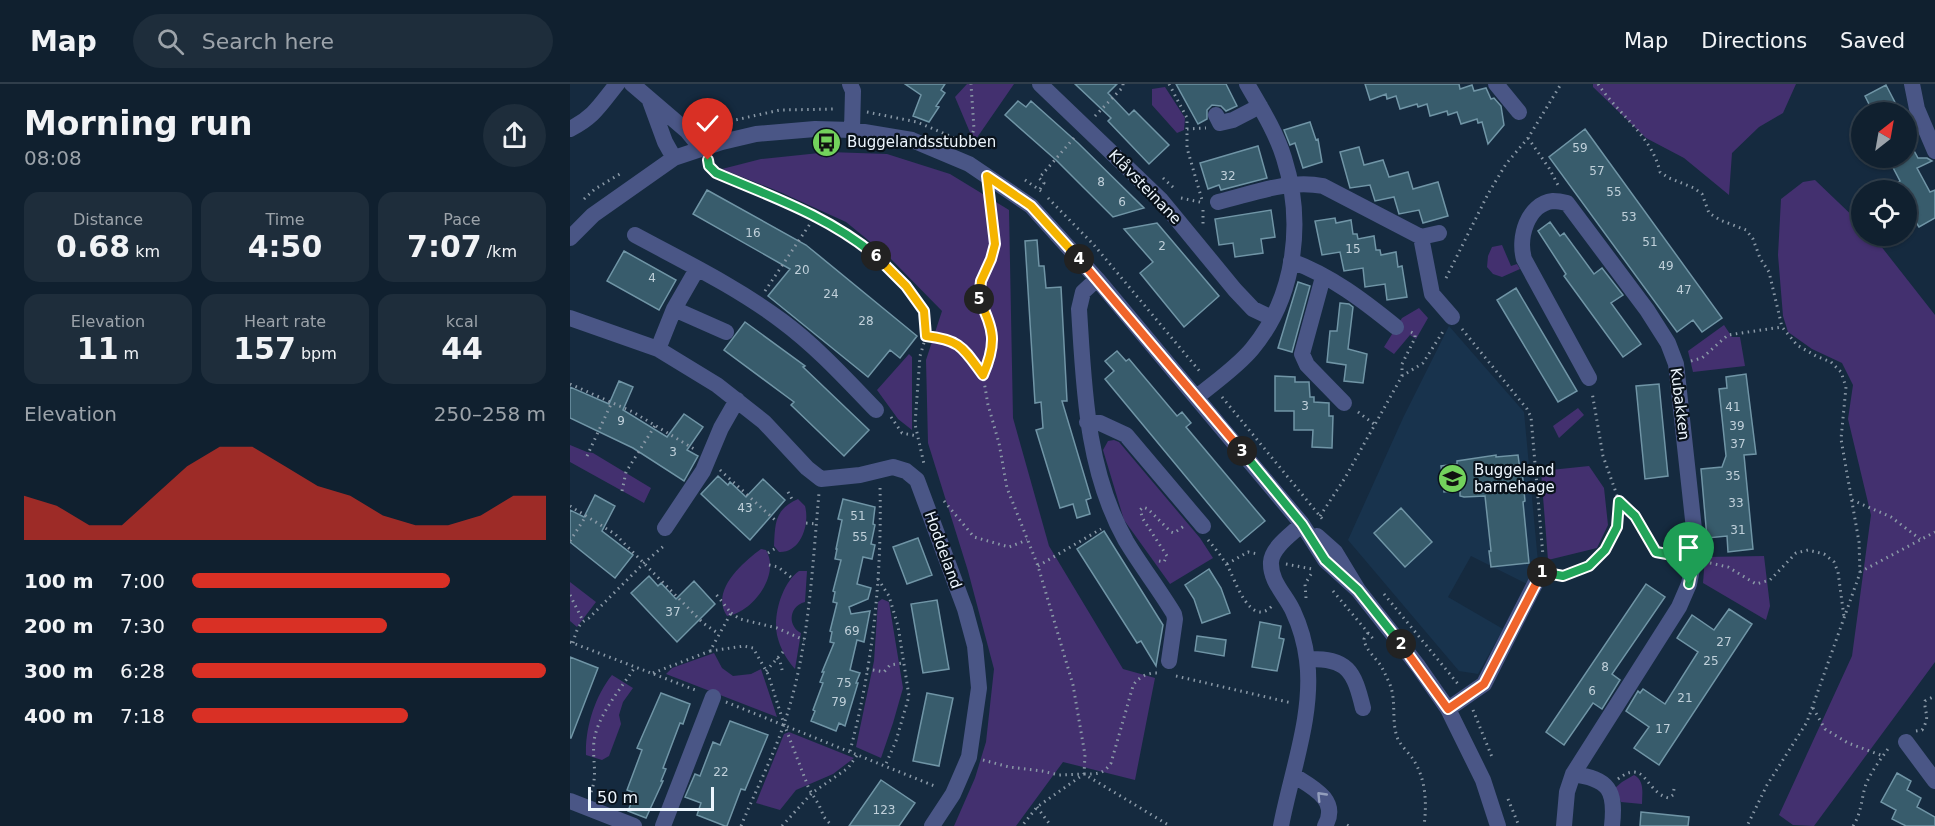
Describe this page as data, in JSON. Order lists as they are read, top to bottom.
{
  "streets": {
    "street": ["Klåvsteinane", "Kubakken", "Hoddeland"]
  },
  "places": {
    "bus stop": ["Buggelandsstubben"],
    "school or university": ["Buggeland barnehage"]
  },
  "house_numbers": [
    "59",
    "57",
    "32",
    "8",
    "55",
    "6",
    "53",
    "16",
    "51",
    "2",
    "15",
    "49",
    "20",
    "4",
    "47",
    "24",
    "28",
    "3",
    "41",
    "9",
    "39",
    "37",
    "3",
    "35",
    "33",
    "43",
    "51",
    "31",
    "55",
    "37",
    "69",
    "27",
    "25",
    "8",
    "75",
    "6",
    "21",
    "79",
    "17",
    "22",
    "123"
  ],
  "scale_bar": "50 m",
  "north": "top right",
  "page": {
    "header": "Map",
    "search": "Search here",
    "nav": ["Map", "Directions", "Saved"],
    "heading": ["Morning run", "08:08"],
    "stats": [
      ["Distance", "0.68 km"],
      ["Time", "4:50"],
      ["Pace", "7:07 /km"],
      ["Elevation", "11 m"],
      ["Heart rate", "157 bpm"],
      ["kcal", "44"]
    ],
    "pins": [
      "6",
      "4",
      "5",
      "3",
      "1",
      "2"
    ],
    "chart": ["Elevation", "250–258 m"],
    "list": [
      {
        "name": "100 m",
        "note": "7:00"
      },
      {
        "name": "200 m",
        "note": "7:30"
      },
      {
        "name": "300 m",
        "note": "6:28"
      },
      {
        "name": "400 m",
        "note": "7:18"
      }
    ],
    "scale": "50 m"
  }
}
